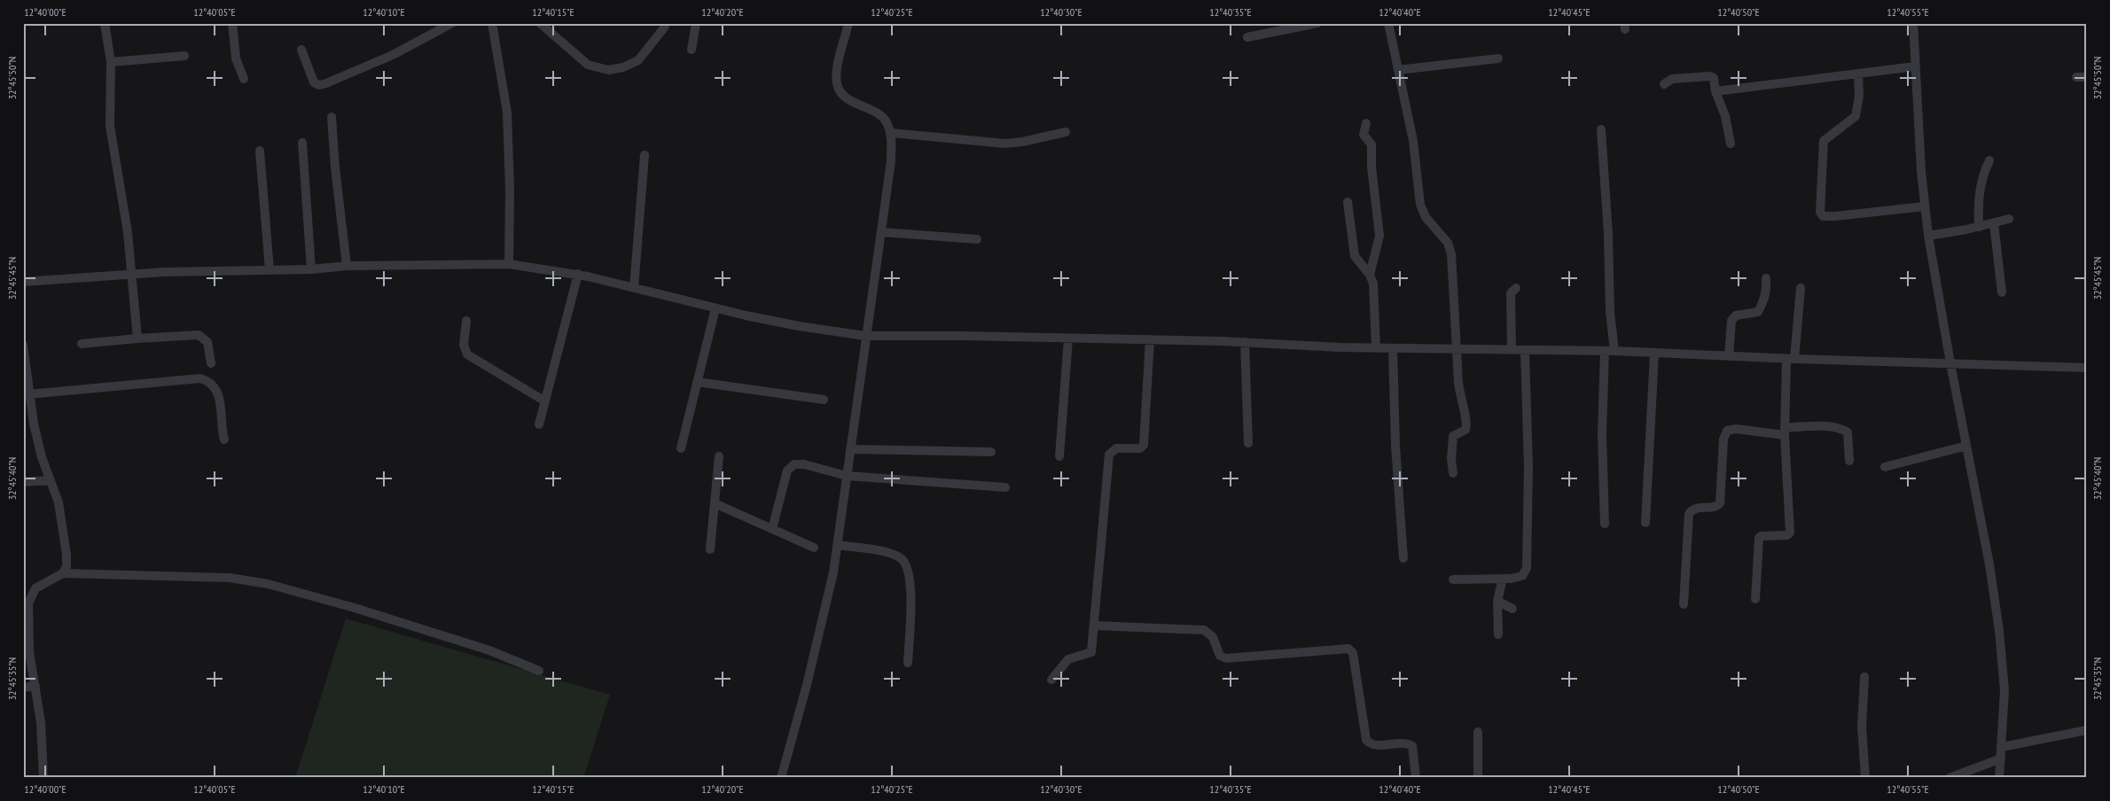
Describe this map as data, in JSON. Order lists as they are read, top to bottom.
{
  "coordinates": [
    "12°40'00\"E",
    "12°40'05\"E",
    "12°40'10\"E",
    "12°40'15\"E",
    "12°40'20\"E",
    "12°40'25\"E",
    "12°40'30\"E",
    "12°40'35\"E",
    "12°40'40\"E",
    "12°40'45\"E",
    "12°40'50\"E",
    "12°40'55\"E",
    "32°45'50\"N",
    "32°45'45\"N",
    "32°45'40\"N",
    "32°45'35\"N"
  ]
}
